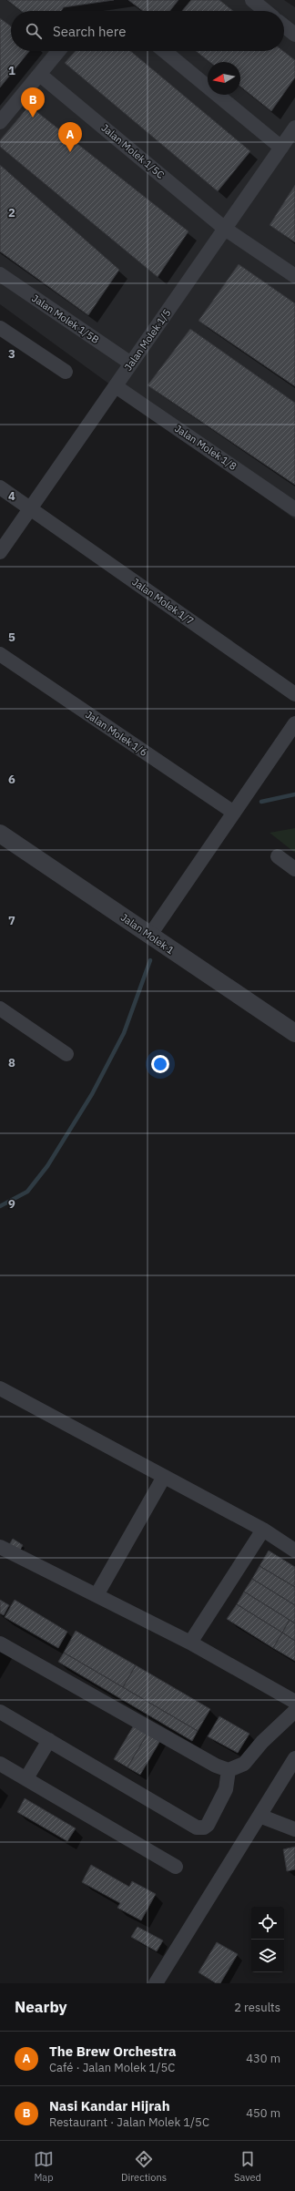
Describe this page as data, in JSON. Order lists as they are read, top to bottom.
{
  "streets": {
    "street": [
      "Jalan Molek 1/5C",
      "Jalan Molek 1/5B",
      "Jalan Molek 1/5",
      "Jalan Molek 1/8",
      "Jalan Molek 1/7",
      "Jalan Molek 1/6",
      "Jalan Molek 1"
    ]
  },
  "crossings": [
    ["Jalan Molek 1/5C", "Jalan Molek 1/5"],
    ["Jalan Molek 1/5B", "Jalan Molek 1/5"],
    ["Jalan Molek 1/5", "Jalan Molek 1/8"],
    ["Jalan Molek 1/5", "Jalan Molek 1/7"]
  ],
  "north": "left",
  "page": {
    "search": "Search here",
    "pins": ["B", "A"],
    "heading": ["Nearby", "2 results"],
    "list": [
      {
        "mark": "A",
        "name": "The Brew Orchestra",
        "note": "Café · Jalan Molek 1/5C",
        "value": "430 m"
      },
      {
        "mark": "B",
        "name": "Nasi Kandar Hijrah",
        "note": "Restaurant · Jalan Molek 1/5C",
        "value": "450 m"
      }
    ],
    "nav": ["Map", "Directions", "Saved"]
  },
  "grid": {
    "rows": [
      "1",
      "2",
      "3",
      "4",
      "5",
      "6",
      "7",
      "8",
      "9"
    ]
  }
}
